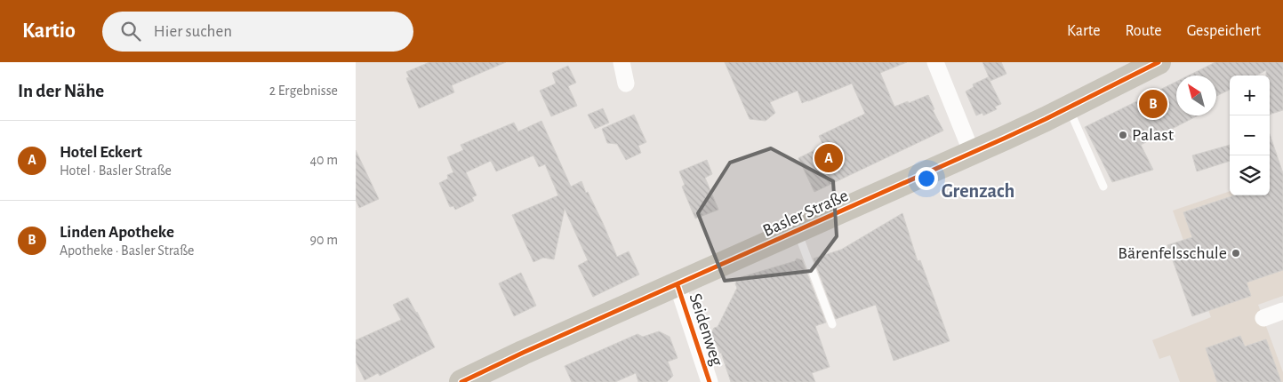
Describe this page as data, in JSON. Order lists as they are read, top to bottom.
{
  "streets": {
    "main road": ["Basler Straße"],
    "street": ["Seidenweg"]
  },
  "crossings": [
    ["Basler Straße", "Seidenweg"]
  ],
  "districts": ["Grenzach"],
  "places": ["Palast", "Bärenfelsschule"],
  "north": "top left",
  "page": {
    "header": "Kartio",
    "search": "Hier suchen",
    "nav": ["Karte", "Route", "Gespeichert"],
    "heading": ["In der Nähe", "2 Ergebnisse"],
    "map_buttons": ["+", "−"],
    "pins": ["B", "A"],
    "list": [
      {
        "mark": "A",
        "name": "Hotel Eckert",
        "note": "Hotel · Basler Straße",
        "value": "40 m"
      },
      {
        "mark": "B",
        "name": "Linden Apotheke",
        "note": "Apotheke · Basler Straße",
        "value": "90 m"
      }
    ]
  }
}
